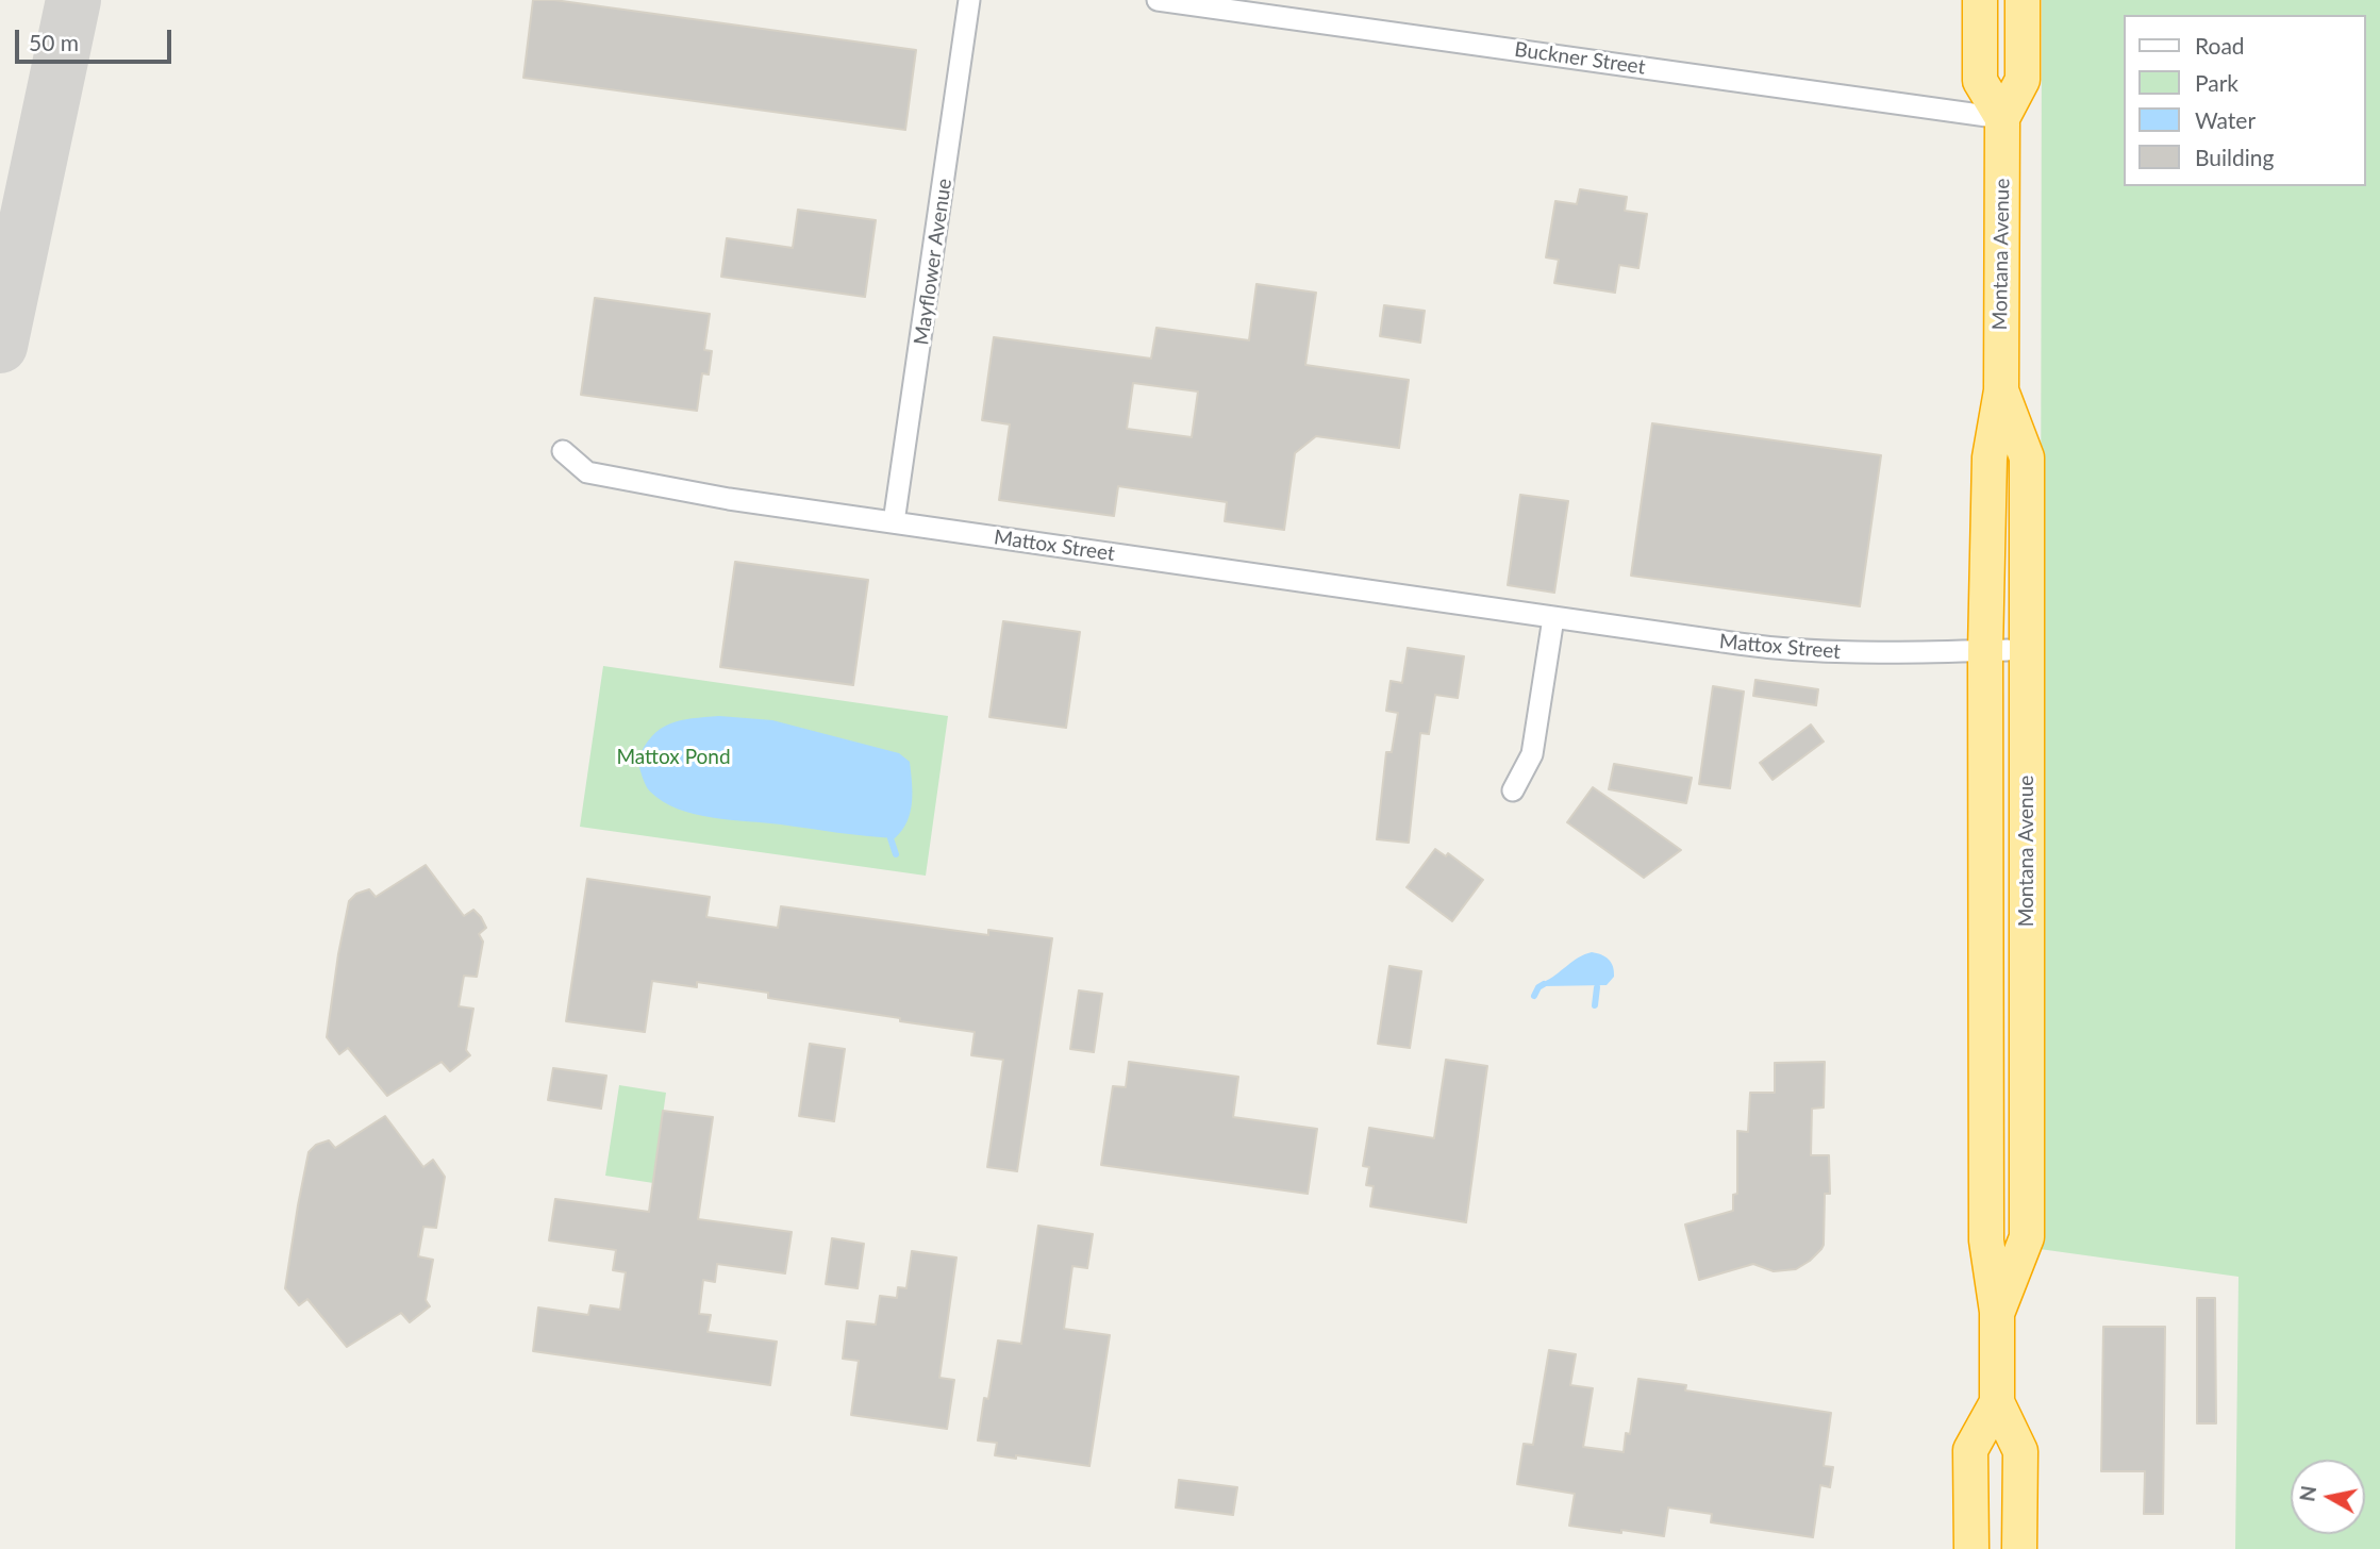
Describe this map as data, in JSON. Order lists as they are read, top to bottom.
{
  "streets": {
    "highway": ["Montana Avenue"],
    "street": ["Buckner Street", "Mayflower Avenue", "Mattox Street"]
  },
  "crossings": [
    ["Buckner Street", "Montana Avenue"],
    ["Montana Avenue", "Mattox Street"],
    ["Mayflower Avenue", "Mattox Street"]
  ],
  "parks": ["Mattox Pond"],
  "legend": [
    "Road",
    "Park",
    "Water",
    "Building"
  ],
  "scale_bar": "50 m",
  "north": "left"
}
